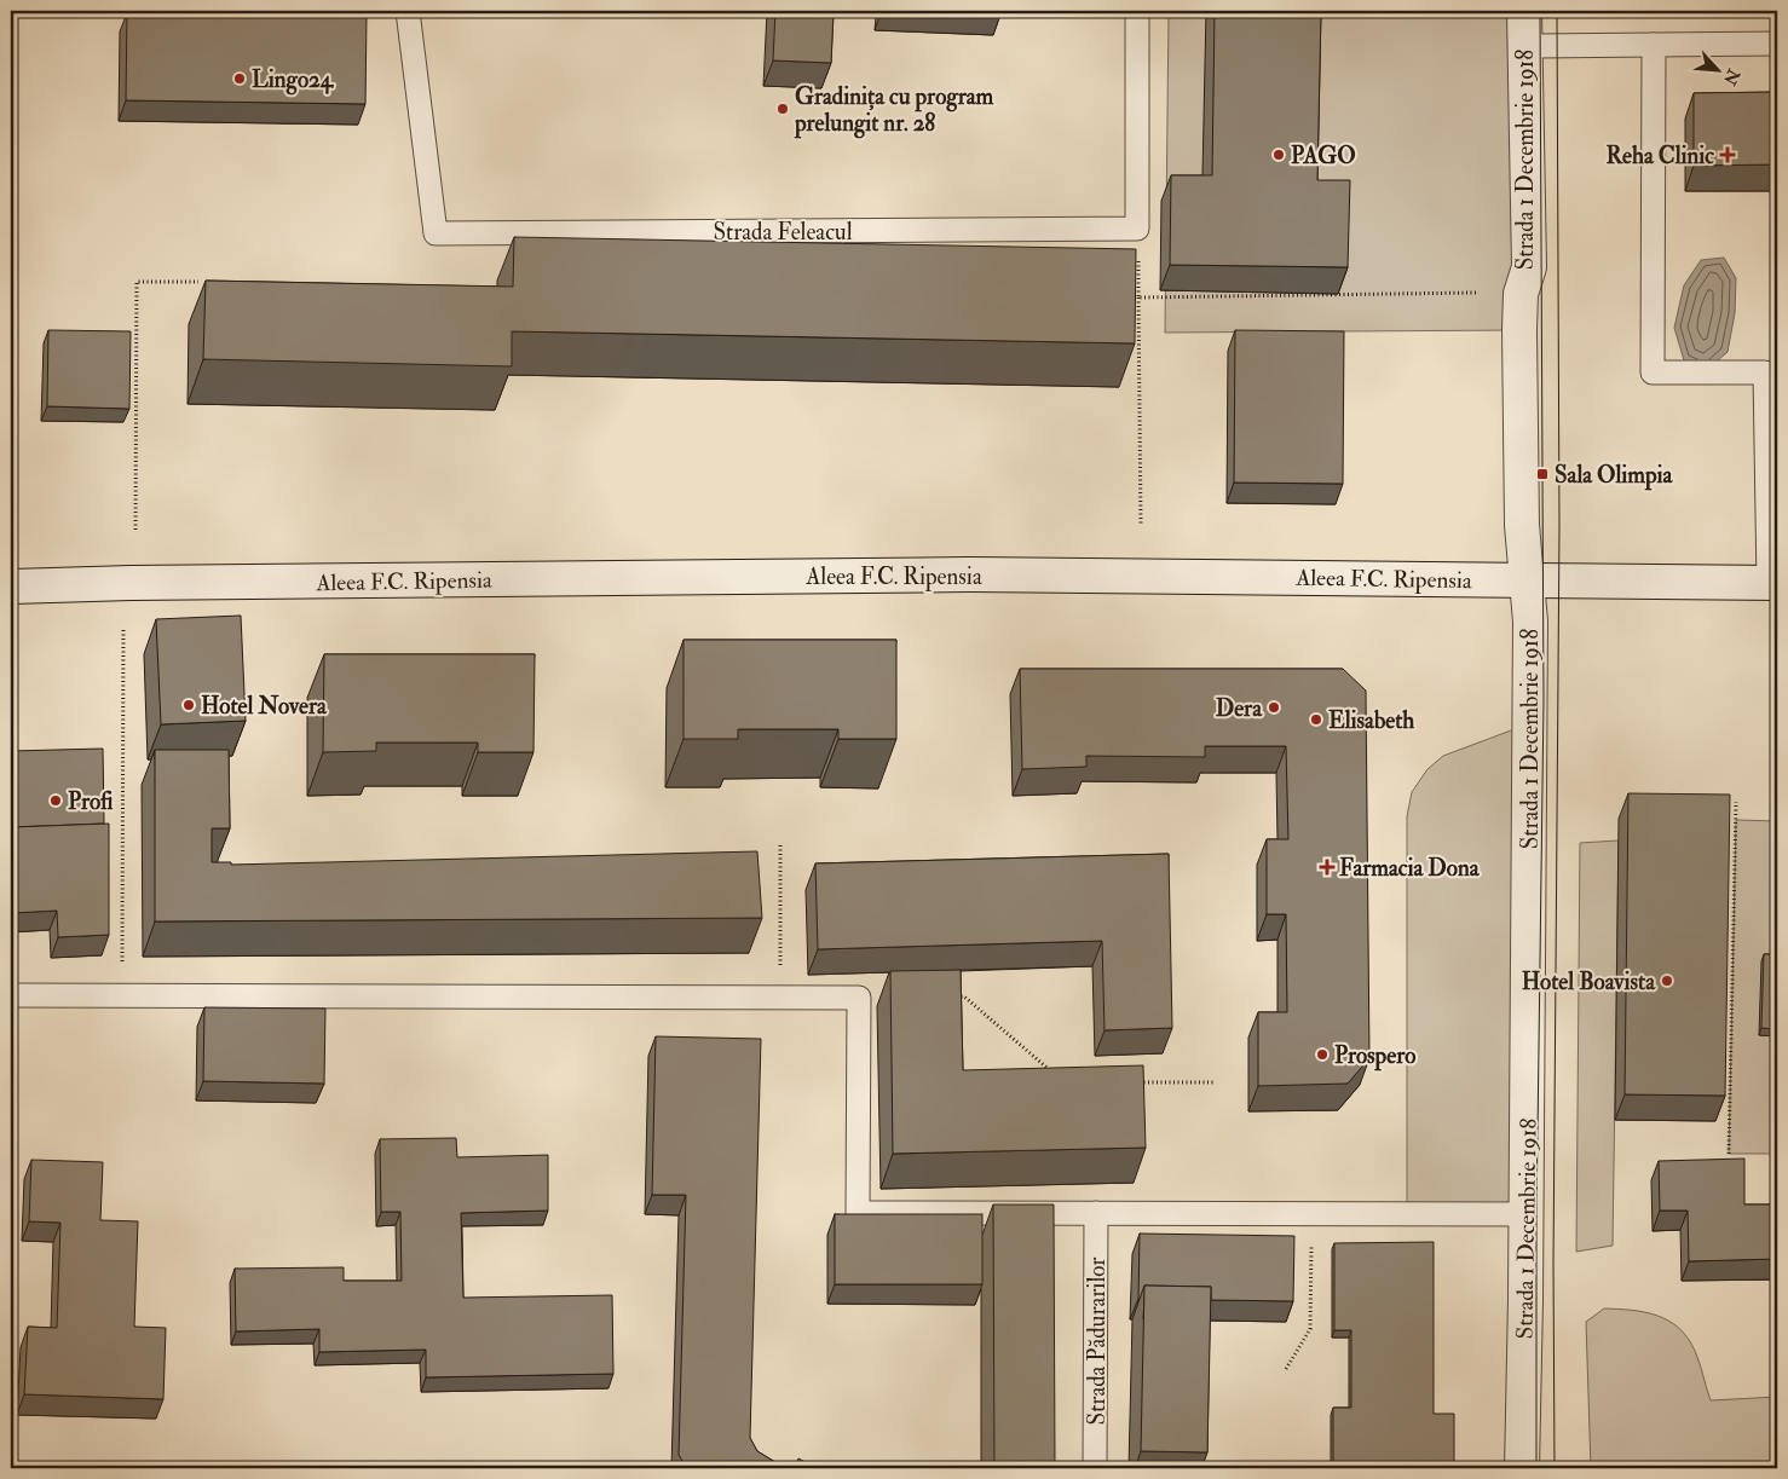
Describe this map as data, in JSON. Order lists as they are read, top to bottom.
{
  "streets": {
    "main road": ["Strada 1 Decembrie 1918", "Aleea F.C. Ripensia"],
    "lane": ["Strada Feleacul", "Strada Pădurarilor"]
  },
  "crossings": [
    ["Strada 1 Decembrie 1918", "Aleea F.C. Ripensia"]
  ],
  "places": {
    "other": [
      "Lingo24",
      "Gradinița cu program prelungit nr. 28",
      "PAGO",
      "Hotel Novera",
      "Dera",
      "Elisabeth",
      "Profi",
      "Hotel Boavista",
      "Prospero"
    ],
    "health": ["Reha Clinic", "Farmacia Dona"],
    "transit": ["Sala Olimpia"]
  },
  "north": "bottom right"
}
